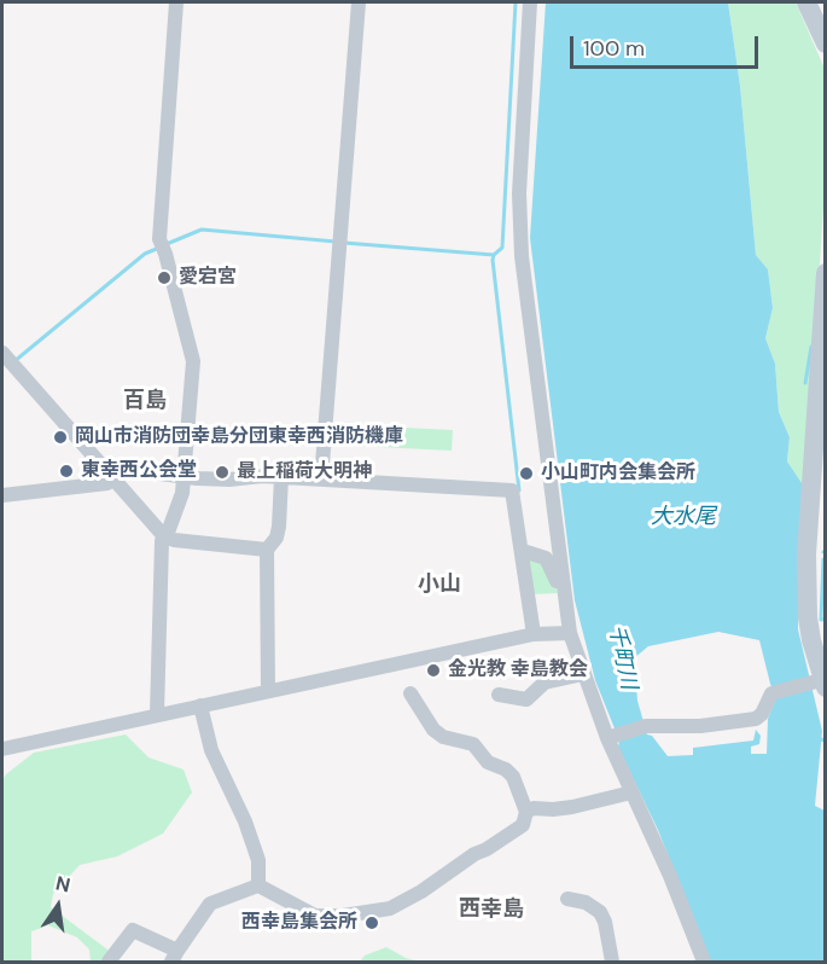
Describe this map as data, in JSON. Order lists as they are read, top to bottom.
{
  "districts": ["百島", "小山", "西幸島"],
  "water": ["大水尾", "千町川"],
  "places": [
    "愛宕宮",
    "岡山市消防団幸島分団東幸西消防機庫",
    "東幸西公会堂",
    "最上稲荷大明神",
    "小山町内会集会所",
    "金光教 幸島教会",
    "西幸島集会所"
  ],
  "scale_bar": "100 m",
  "north": "top"
}
